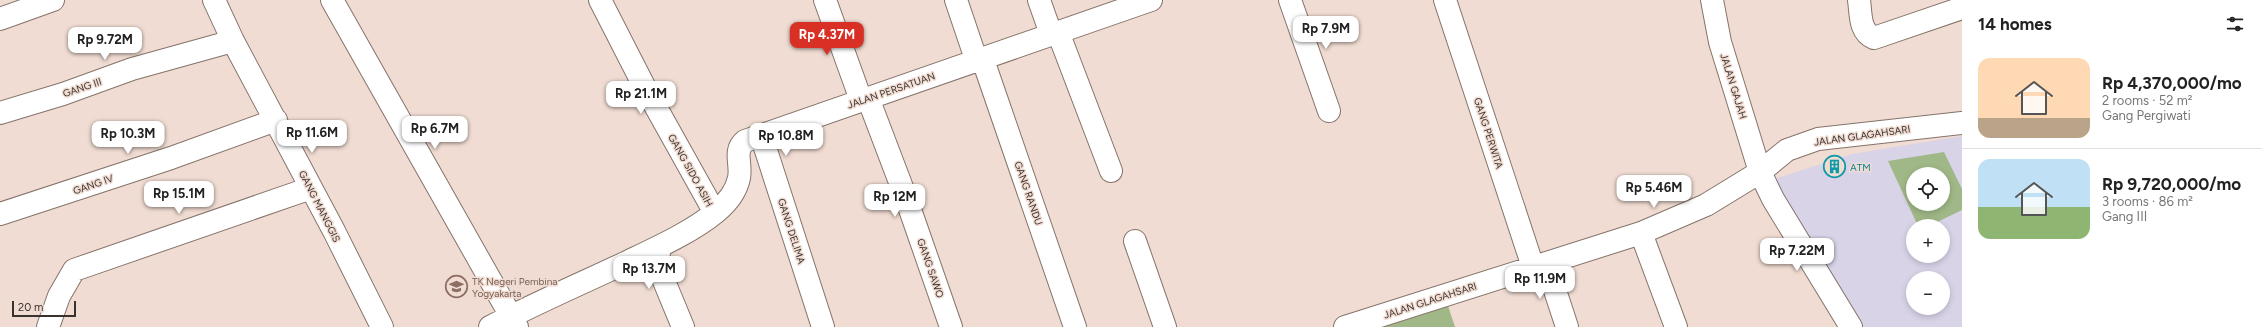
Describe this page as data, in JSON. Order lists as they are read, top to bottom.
{
  "streets": {
    "street": [
      "JALAN GAJAH",
      "GANG III",
      "JALAN PERSATUAN",
      "GANG PERWITA",
      "JALAN GLAGAHSARI",
      "GANG SIDO ASIH",
      "GANG IV",
      "GANG RANDU",
      "GANG MANGGIS",
      "GANG DELIMA",
      "GANG SAWO"
    ]
  },
  "crossings": [
    ["JALAN GAJAH", "JALAN GLAGAHSARI"],
    ["GANG III", "GANG MANGGIS"],
    ["JALAN PERSATUAN", "GANG SIDO ASIH"],
    ["JALAN PERSATUAN", "GANG RANDU"],
    ["JALAN PERSATUAN", "GANG DELIMA"],
    ["JALAN PERSATUAN", "GANG SAWO"],
    ["GANG PERWITA", "JALAN GLAGAHSARI"],
    ["GANG IV", "GANG MANGGIS"]
  ],
  "places": {
    "building": ["ATM"],
    "school or university": ["TK Negeri Pembina Yogyakarta"]
  },
  "scale_bar": "20 m",
  "page": {
    "heading": "14 homes",
    "price": [
      "Rp 7.9M",
      "Rp 4.37M",
      "Rp 9.72M",
      "Rp 21.1M",
      "Rp 6.7M",
      "Rp 11.6M",
      "Rp 10.3M",
      "Rp 10.8M",
      "Rp 5.46M",
      "Rp 15.1M",
      "Rp 12M",
      "Rp 7.22M",
      "Rp 13.7M",
      "Rp 11.9M"
    ],
    "list": [
      {
        "name": "Rp 4,370,000/mo",
        "note": "2 rooms · 52 m² · Gang Pergiwati"
      },
      {
        "name": "Rp 9,720,000/mo",
        "note": "3 rooms · 86 m² · Gang III"
      }
    ],
    "map_buttons": ["+", "−"],
    "scale": "20 m"
  }
}
